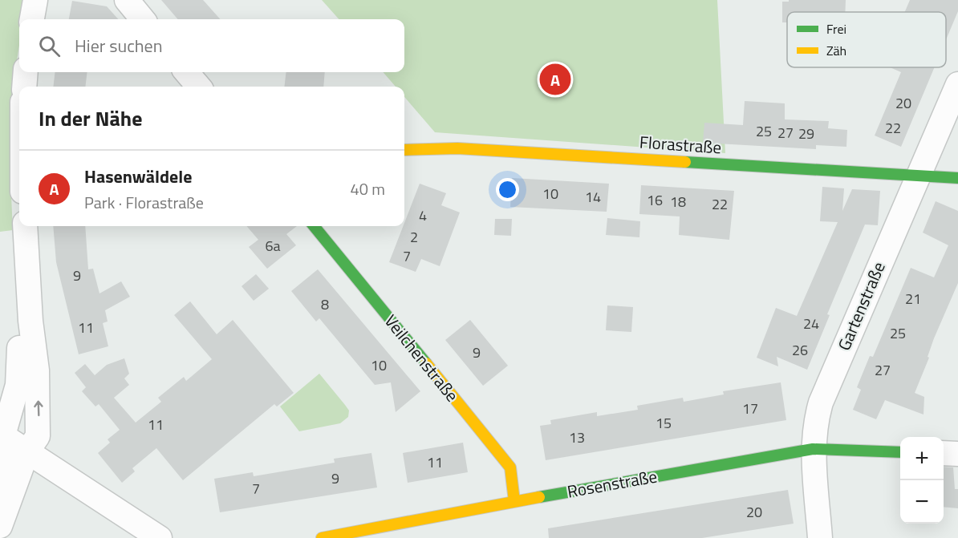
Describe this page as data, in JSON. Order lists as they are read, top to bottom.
{
  "streets": {
    "street": [
      "Florastraße",
      "Gartenstraße",
      "Veilchenstraße",
      "Rosenstraße"
    ]
  },
  "crossings": [
    ["Florastraße", "Gartenstraße"],
    ["Gartenstraße", "Rosenstraße"],
    ["Veilchenstraße", "Rosenstraße"]
  ],
  "house_numbers": [
    "20",
    "22",
    "25",
    "27",
    "29",
    "10",
    "14",
    "16",
    "18",
    "22",
    "4",
    "2",
    "6a",
    "7",
    "9",
    "21",
    "8",
    "24",
    "11",
    "25",
    "26",
    "9",
    "10",
    "27",
    "17",
    "15",
    "11",
    "13",
    "11",
    "9",
    "7",
    "20"
  ],
  "legend": ["Frei", "Zäh"],
  "page": {
    "search": "Hier suchen",
    "pins": "A",
    "heading": "In der Nähe",
    "list": [
      {
        "mark": "A",
        "name": "Hasenwäldele",
        "note": "Park · Florastraße",
        "value": "40 m"
      }
    ],
    "map_buttons": ["+", "−"]
  }
}
